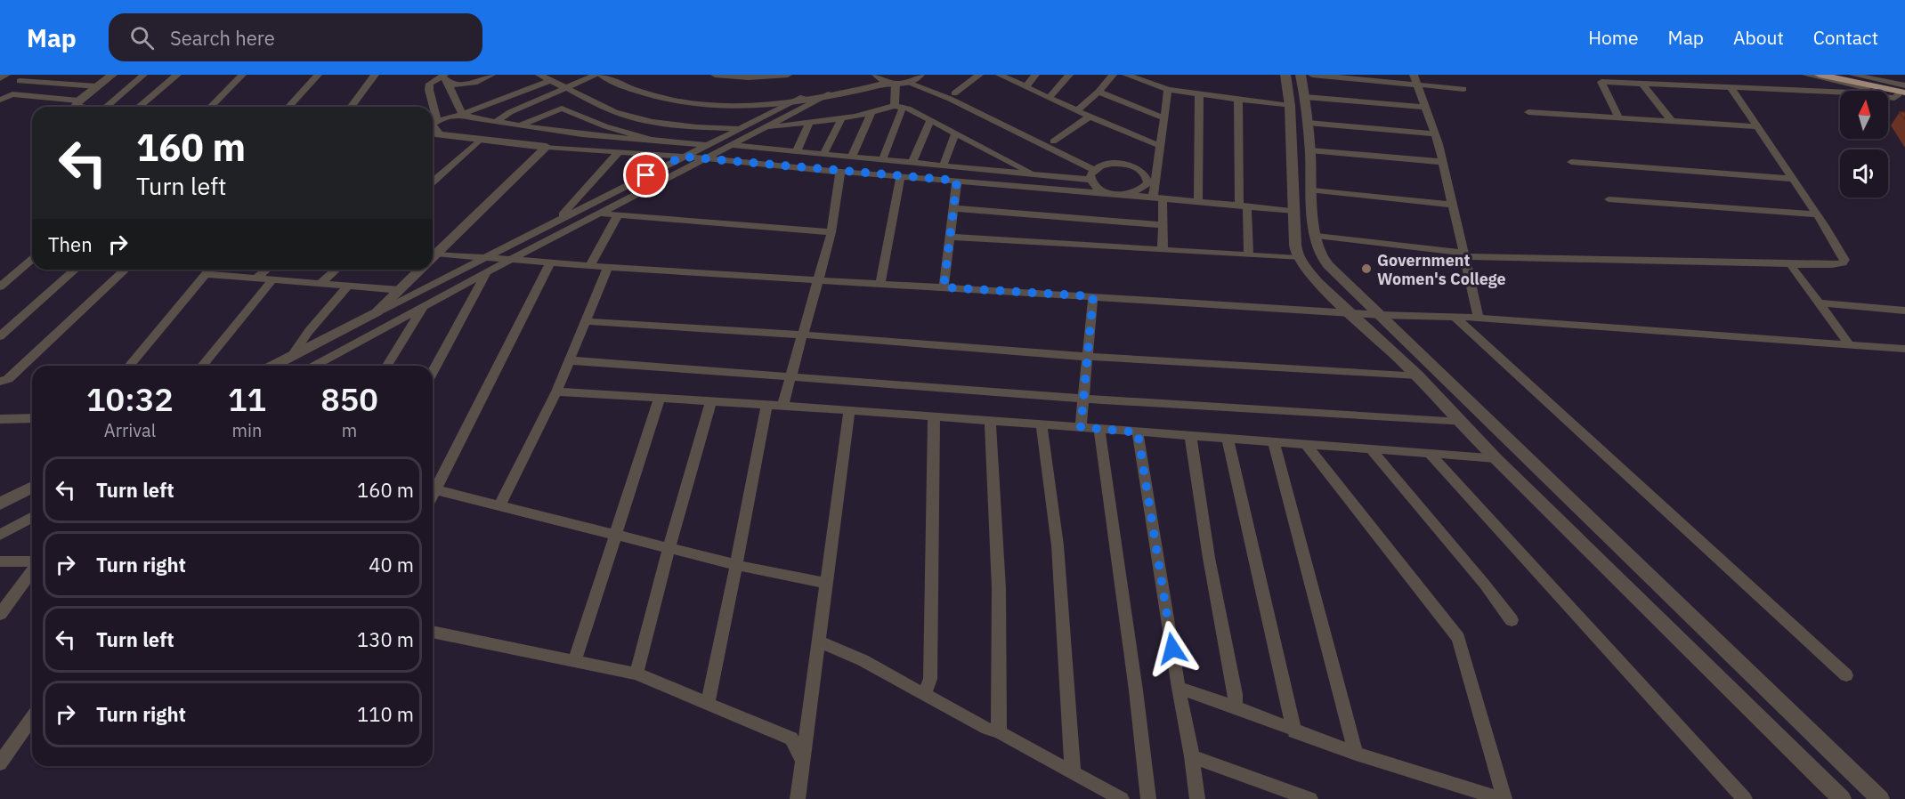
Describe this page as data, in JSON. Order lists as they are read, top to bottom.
{
  "places": ["Government Women's College"],
  "north": "top",
  "page": {
    "header": "Map",
    "search": "Search here",
    "nav": [
      "Home",
      "Map",
      "About",
      "Contact"
    ],
    "turn": ["160 m", "Turn left"],
    "then": "Then",
    "eta": [
      "10:32",
      "Arrival",
      "11",
      "min",
      "850",
      "m"
    ],
    "list": [
      {
        "name": "Turn left",
        "value": "160 m"
      },
      {
        "name": "Turn right",
        "value": "40 m"
      },
      {
        "name": "Turn left",
        "value": "130 m"
      },
      {
        "name": "Turn right",
        "value": "110 m"
      }
    ]
  }
}
